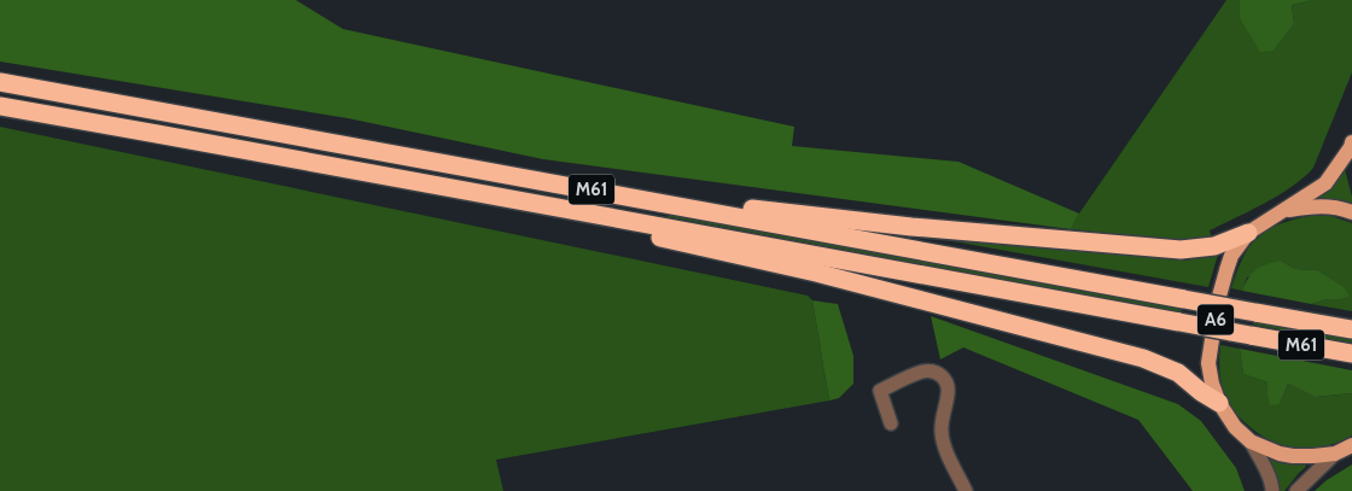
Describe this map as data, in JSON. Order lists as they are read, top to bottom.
{
  "streets": {
    "highway": ["M61"],
    "main road": ["A6"]
  },
  "crossings": [
    ["M61", "A6"]
  ]
}
